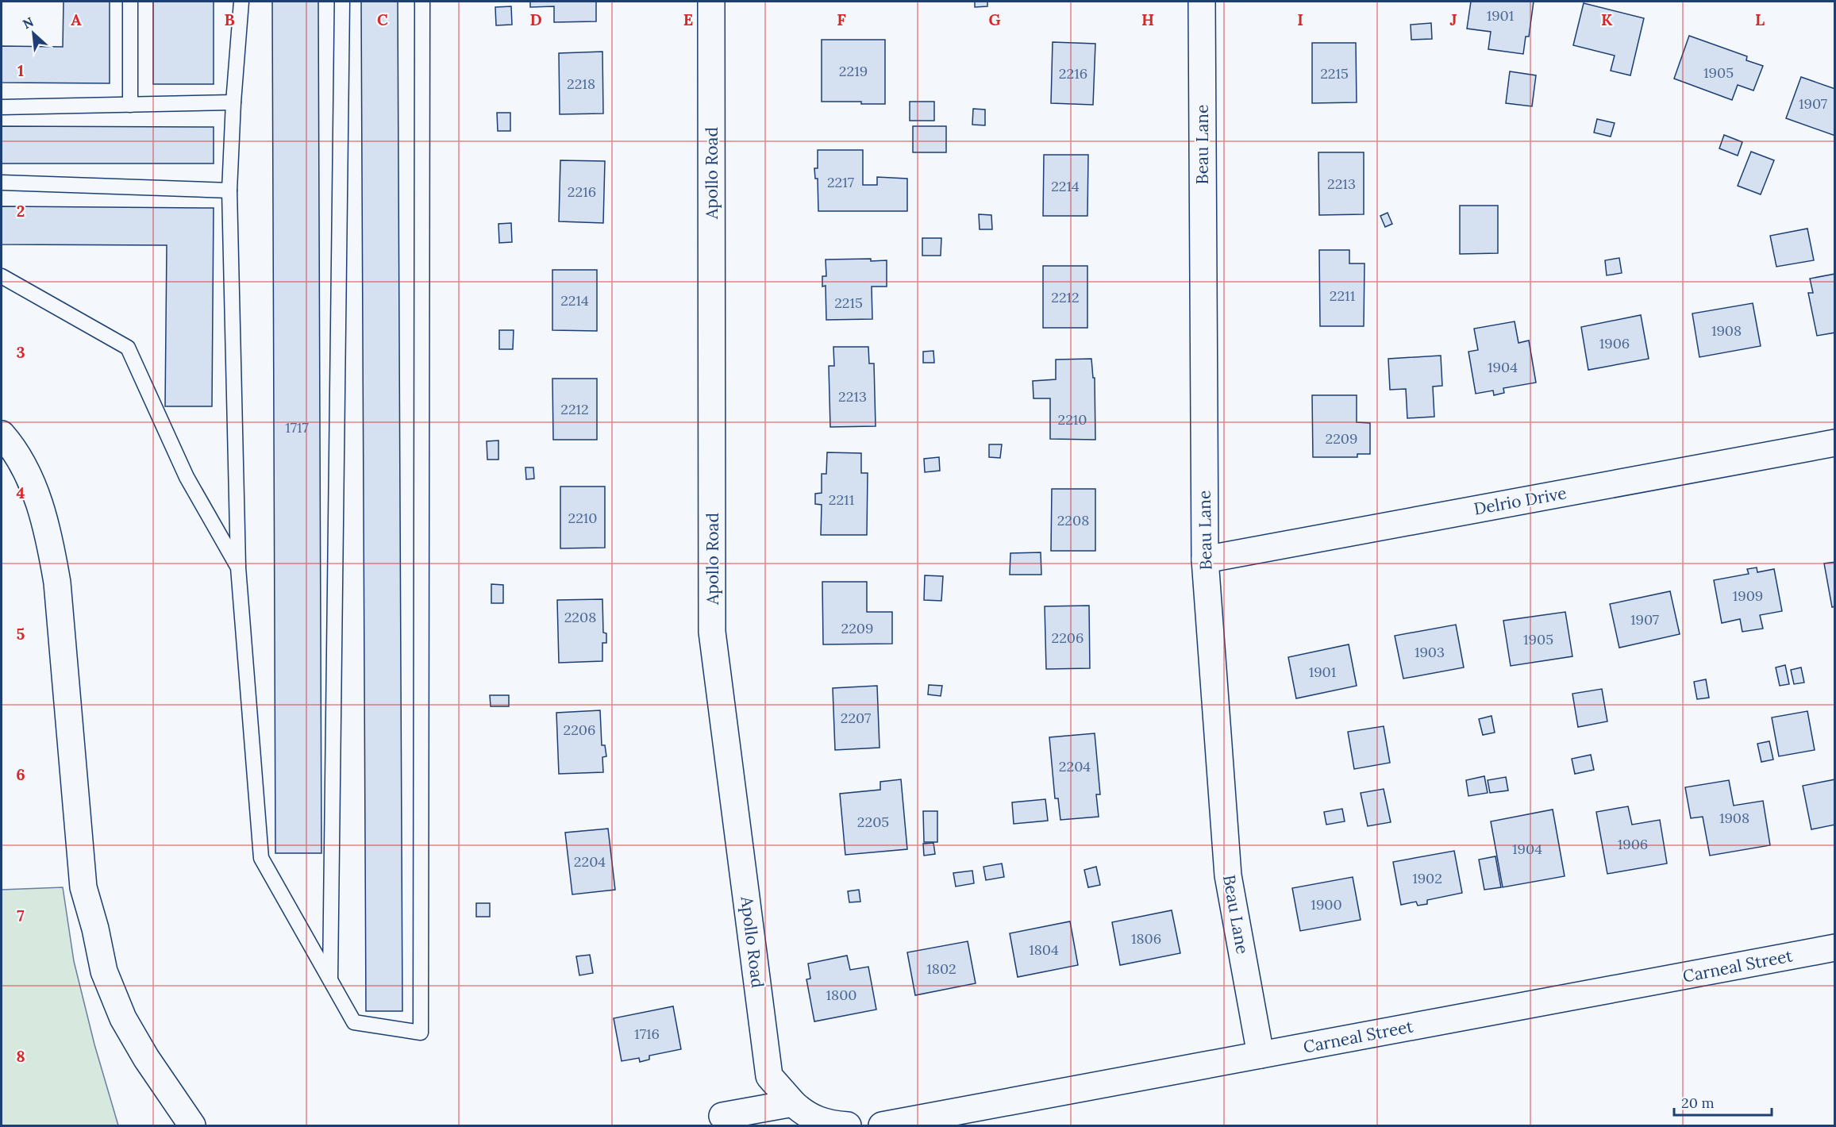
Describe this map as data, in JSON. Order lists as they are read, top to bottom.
{
  "streets": {
    "main road": [
      "Beau Lane",
      "Apollo Road",
      "Delrio Drive",
      "Carneal Street"
    ]
  },
  "crossings": [
    ["Beau Lane", "Delrio Drive"],
    ["Beau Lane", "Carneal Street"]
  ],
  "house_numbers": [
    "1901",
    "2219",
    "1905",
    "2216",
    "2215",
    "2218",
    "1907",
    "2217",
    "2213",
    "2214",
    "2216",
    "2211",
    "2212",
    "2214",
    "2215",
    "1908",
    "1906",
    "1904",
    "2213",
    "2212",
    "2210",
    "1717",
    "2209",
    "2211",
    "2210",
    "2208",
    "1909",
    "2208",
    "1907",
    "2209",
    "2206",
    "1905",
    "1903",
    "1901",
    "2207",
    "2206",
    "2204",
    "1908",
    "2205",
    "1906",
    "1904",
    "2204",
    "1902",
    "1900",
    "1806",
    "1804",
    "1802",
    "1800",
    "1716"
  ],
  "scale_bar": "20 m",
  "north": "top left",
  "grid": {
    "columns": [
      "A",
      "B",
      "C",
      "D",
      "E",
      "F",
      "G",
      "H",
      "I",
      "J",
      "K",
      "L"
    ],
    "rows": [
      "1",
      "2",
      "3",
      "4",
      "5",
      "6",
      "7",
      "8"
    ]
  }
}
